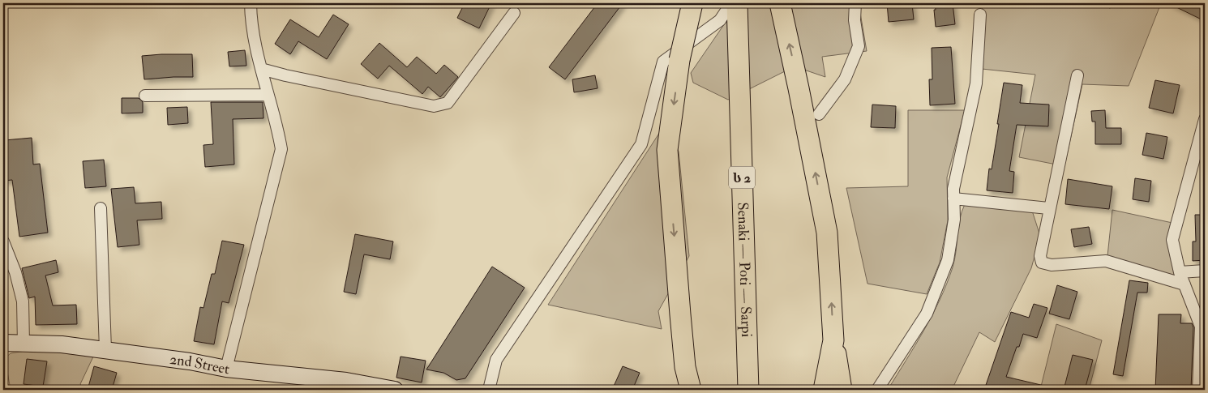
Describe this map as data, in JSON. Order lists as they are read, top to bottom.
{
  "streets": {
    "highway": ["ს 2", "Senaki — Poti — Sarpi"],
    "street": ["2nd Street"]
  }
}
